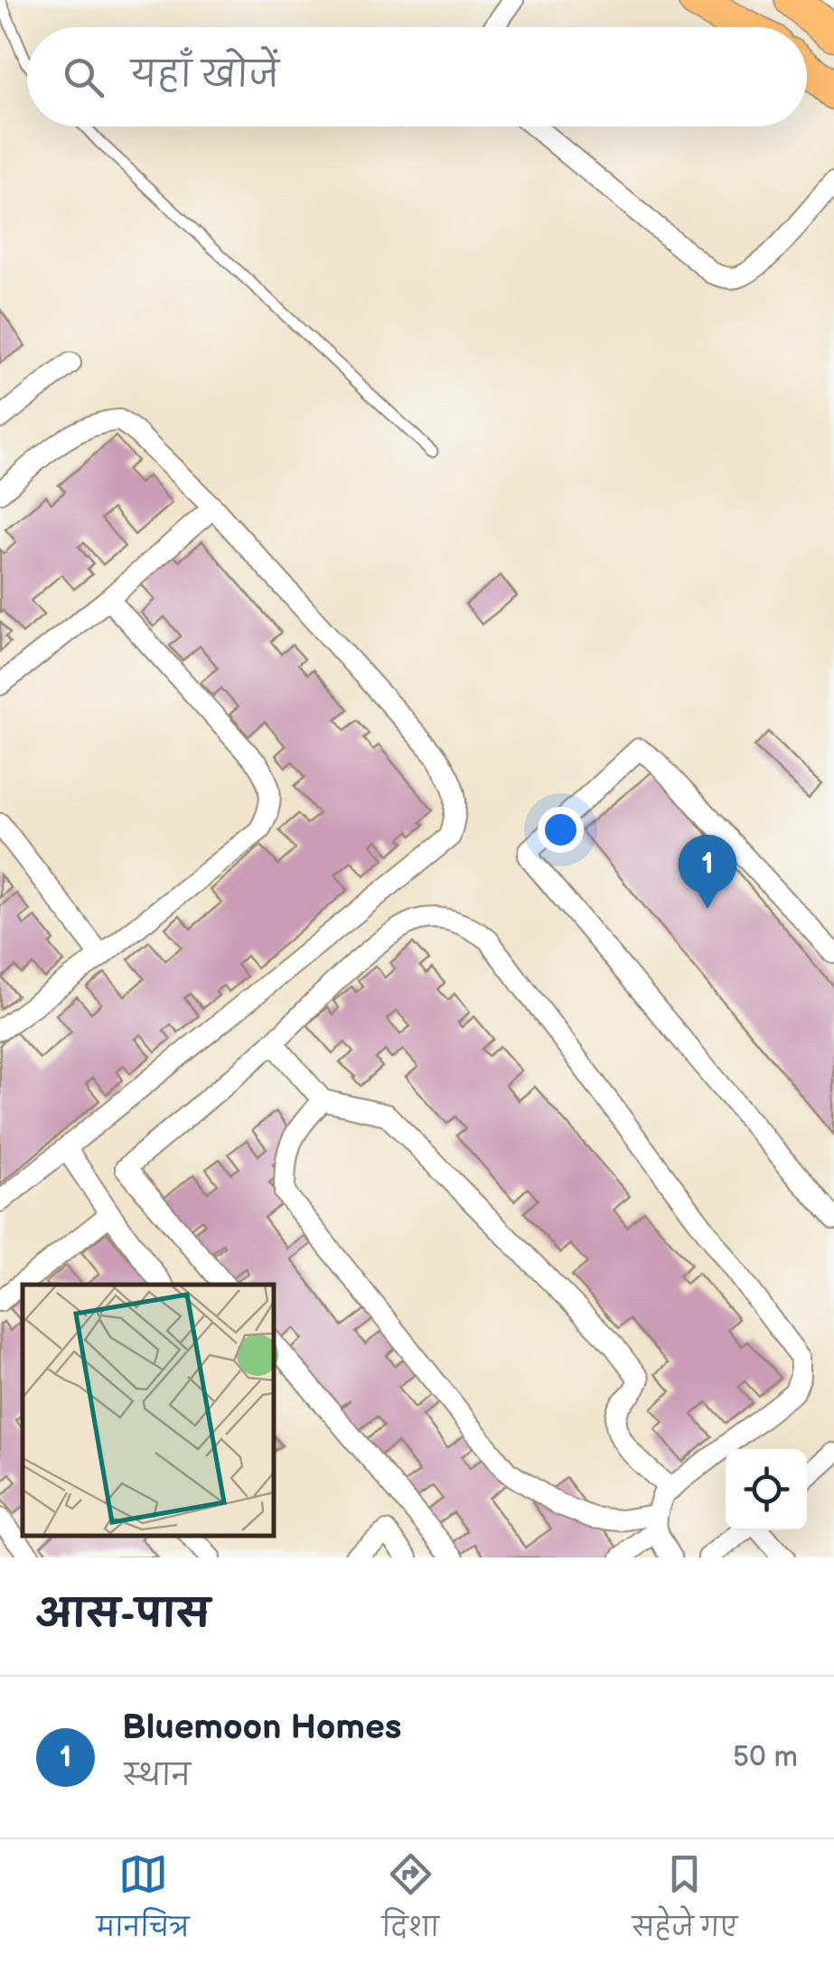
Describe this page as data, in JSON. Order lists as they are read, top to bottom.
{
  "page": {
    "search": "यहाँ खोजें",
    "pins": "1",
    "heading": "आस-पास",
    "list": [
      {
        "mark": "1",
        "name": "Bluemoon Homes",
        "note": "स्थान",
        "value": "50 m"
      }
    ],
    "nav": ["मानचित्र", "दिशा", "सहेजे गए"]
  }
}
